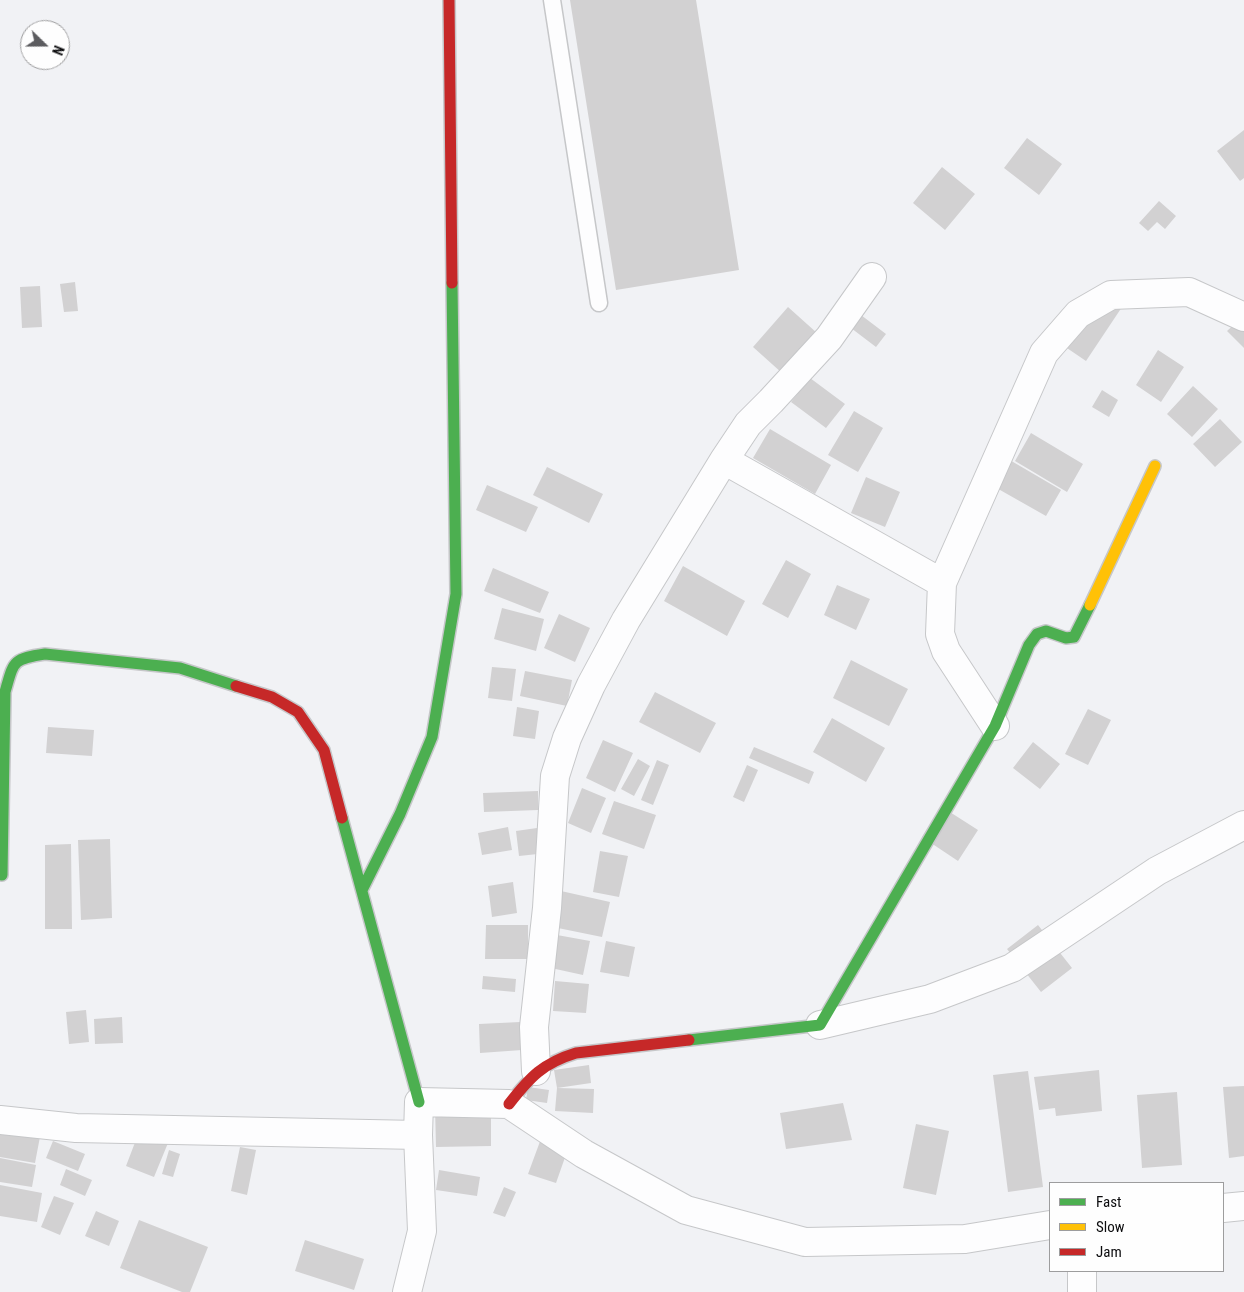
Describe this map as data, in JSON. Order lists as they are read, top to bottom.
{
  "legend": ["Fast", "Slow", "Jam"],
  "north": "right"
}
